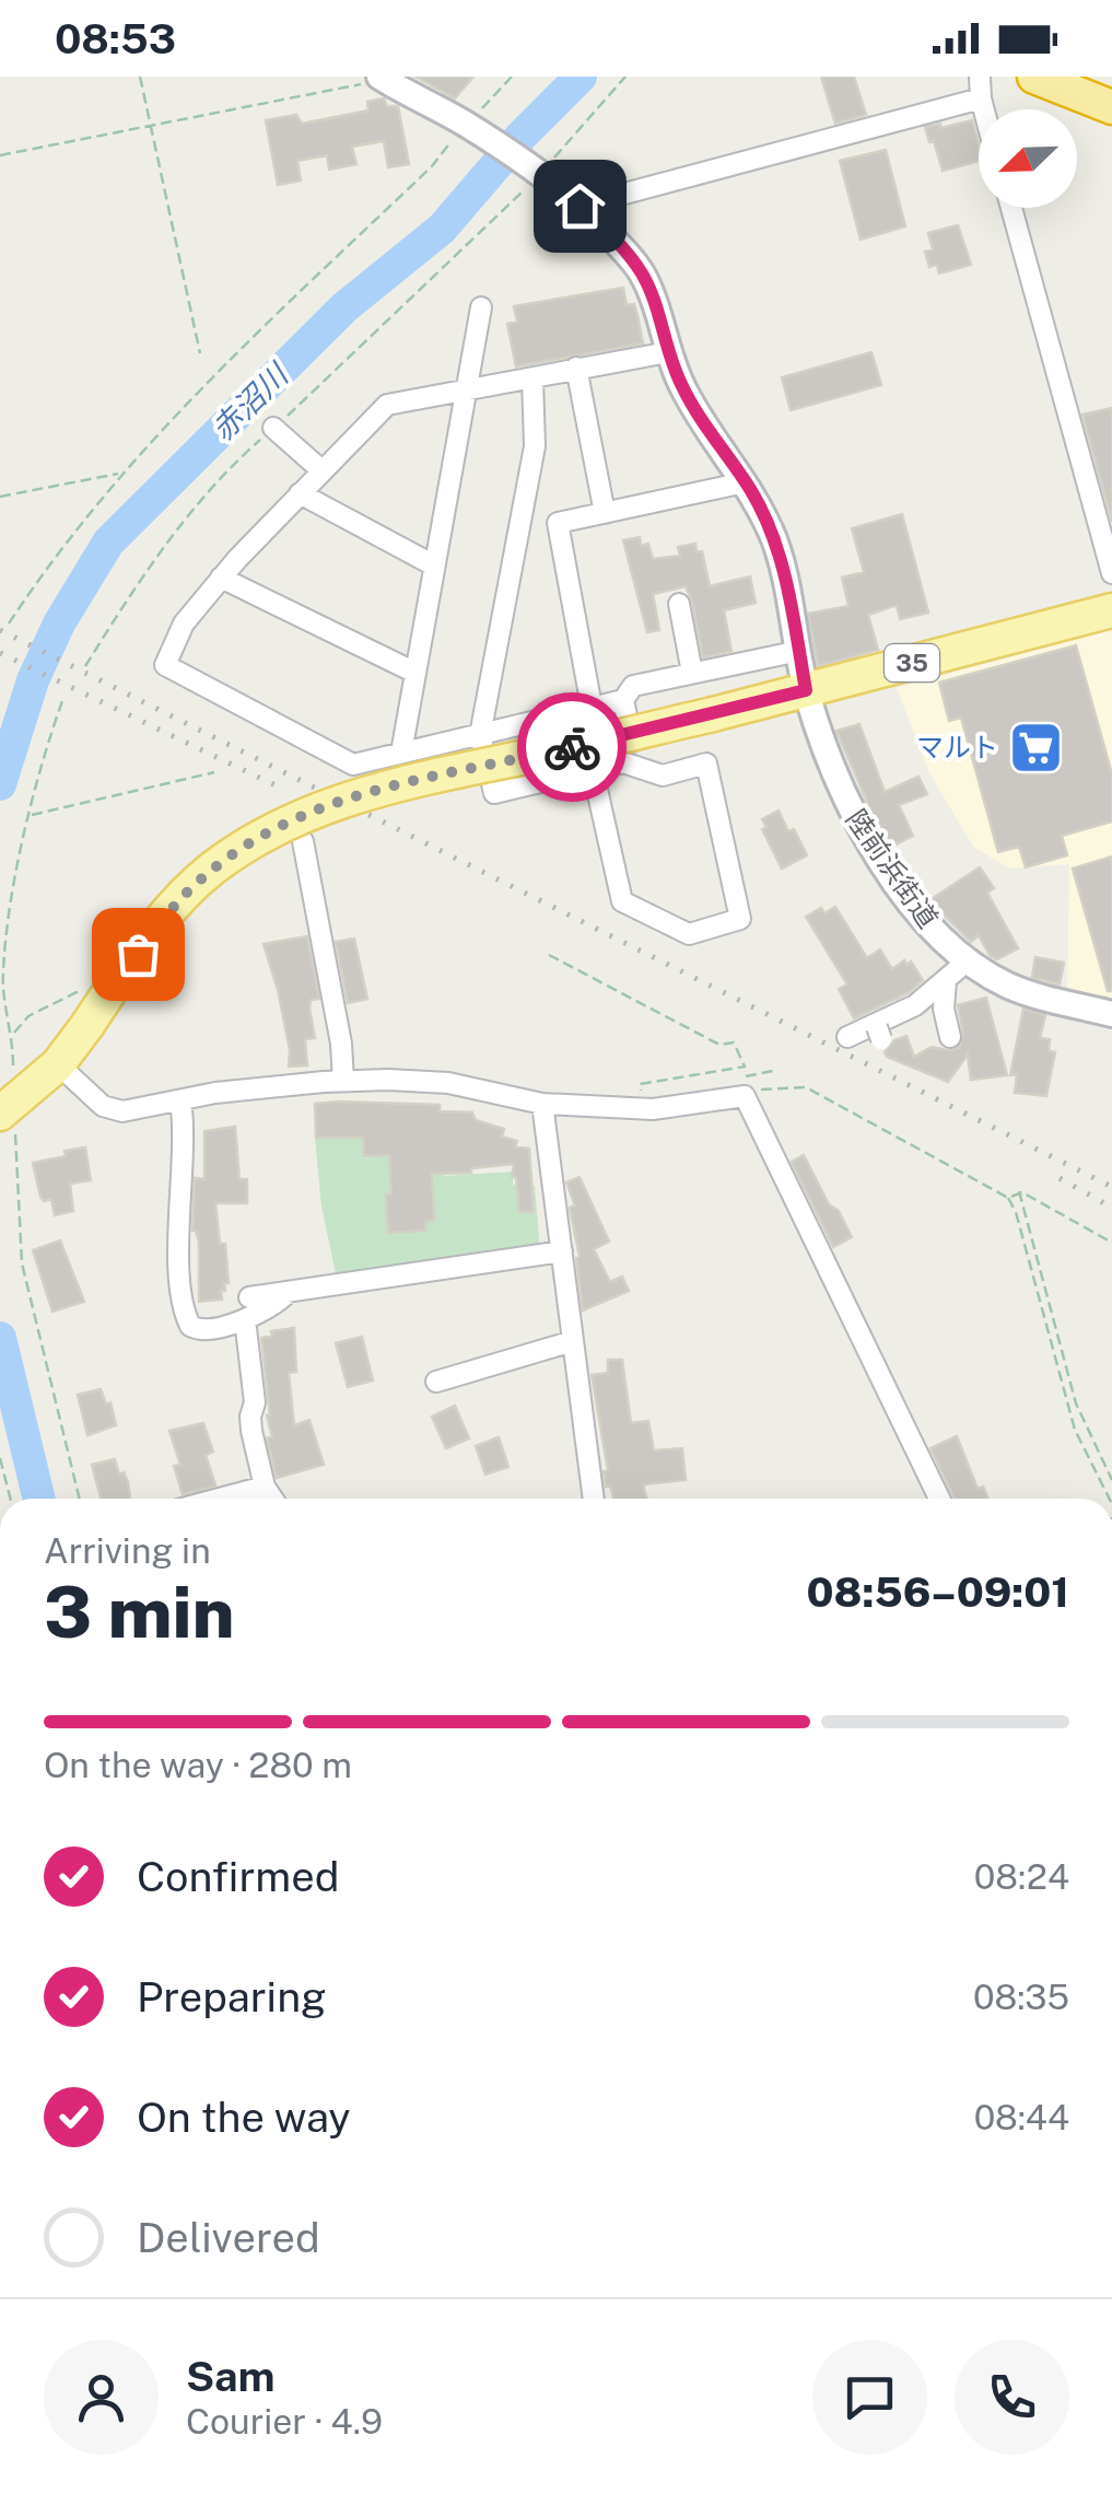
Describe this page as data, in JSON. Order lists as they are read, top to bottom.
{
  "streets": {
    "main road": ["35"],
    "street": ["陸前浜街道"]
  },
  "crossings": [
    ["35", "陸前浜街道"]
  ],
  "water": ["赤沼川"],
  "places": {
    "supermarket": ["マルト"]
  },
  "north": "bottom left",
  "page": {
    "status": "08:53",
    "heading": ["3 min", "Arriving in", "08:56–09:01"],
    "panel": ["Sam", "Courier · 4.9"],
    "bar": "On the way · 280 m",
    "list": [
      ["Confirmed", "08:24"],
      ["Preparing", "08:35"],
      ["On the way", "08:44"],
      "Delivered"
    ]
  }
}
